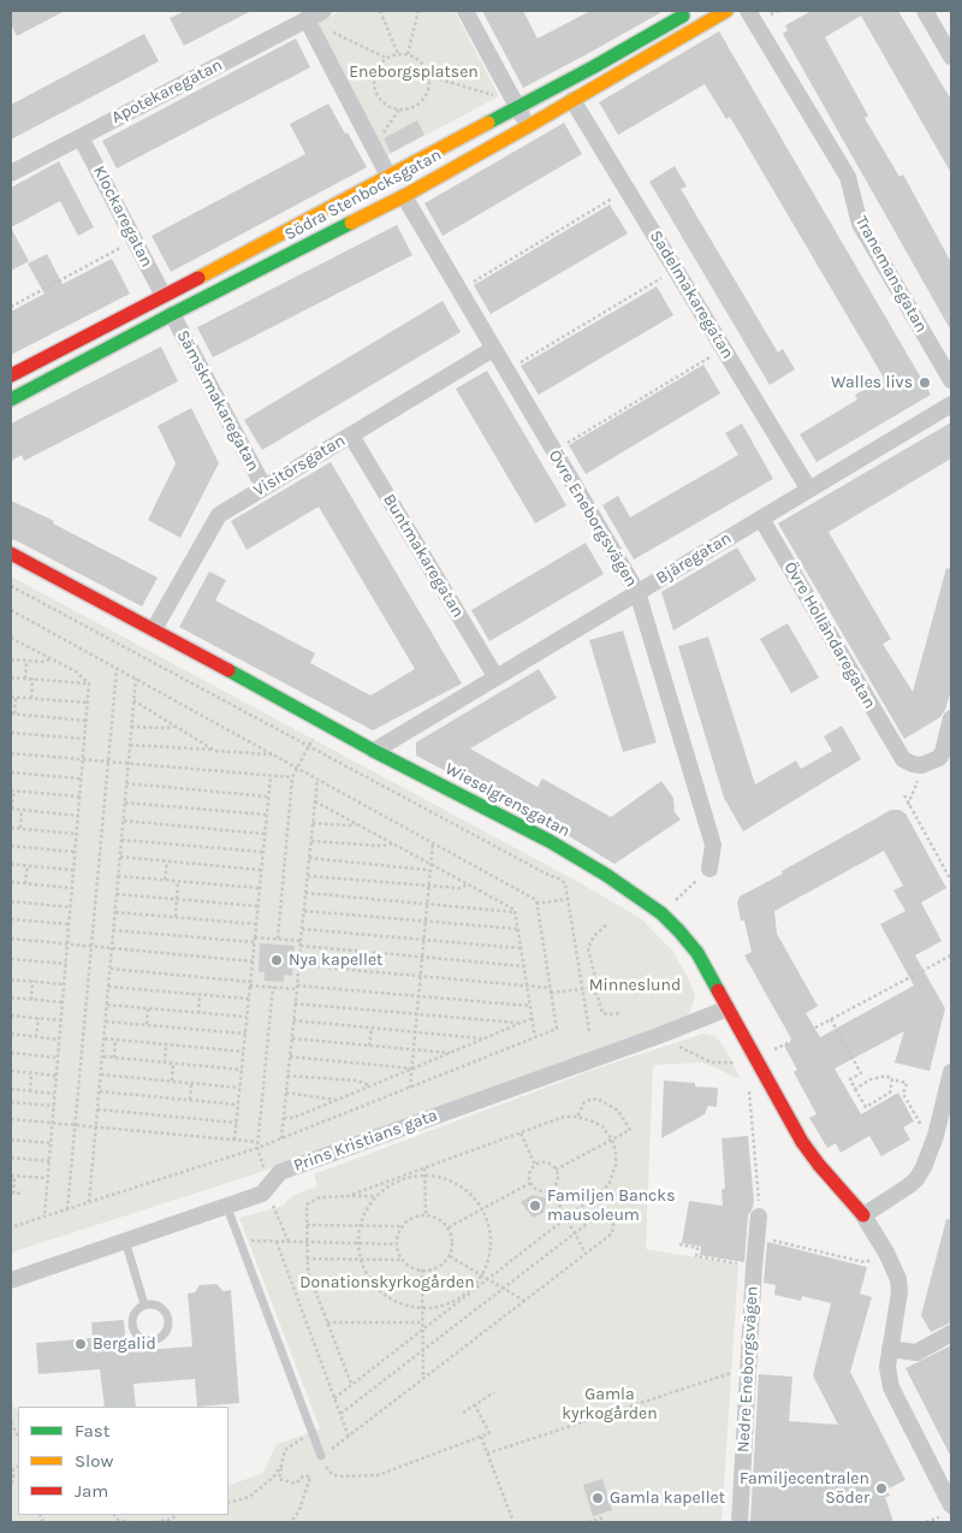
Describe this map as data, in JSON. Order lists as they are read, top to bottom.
{
  "streets": {
    "main road": ["Södra Stenbocksgatan", "Wieselgrensgatan"],
    "street": [
      "Apotekaregatan",
      "Klockaregatan",
      "Tranemansgatan",
      "Sadelmakaregatan",
      "Sämskmakaregatan",
      "Visitörsgatan",
      "Övre Eneborgsvägen",
      "Buntmakaregatan",
      "Bjäregatan",
      "Övre Holländaregatan",
      "Prins Kristians gata",
      "Nedre Eneborgsvägen"
    ]
  },
  "crossings": [
    ["Apotekaregatan", "Klockaregatan"],
    ["Södra Stenbocksgatan", "Klockaregatan"],
    ["Södra Stenbocksgatan", "Sadelmakaregatan"],
    ["Södra Stenbocksgatan", "Sämskmakaregatan"],
    ["Södra Stenbocksgatan", "Övre Eneborgsvägen"],
    ["Sadelmakaregatan", "Bjäregatan"],
    ["Sämskmakaregatan", "Visitörsgatan"],
    ["Visitörsgatan", "Övre Eneborgsvägen"],
    ["Visitörsgatan", "Buntmakaregatan"],
    ["Visitörsgatan", "Wieselgrensgatan"],
    ["Övre Eneborgsvägen", "Bjäregatan"],
    ["Buntmakaregatan", "Bjäregatan"],
    ["Bjäregatan", "Övre Holländaregatan"],
    ["Bjäregatan", "Wieselgrensgatan"],
    ["Wieselgrensgatan", "Prins Kristians gata"]
  ],
  "parks": [
    "Eneborgsplatsen",
    "Minneslund",
    "Donationskyrkogården",
    "Gamla kyrkogården"
  ],
  "places": [
    "Walles livs",
    "Nya kapellet",
    "Familjen Bancks mausoleum",
    "Bergalid",
    "Familjecentralen Söder",
    "Gamla kapellet"
  ],
  "legend": ["Fast", "Slow", "Jam"]
}
